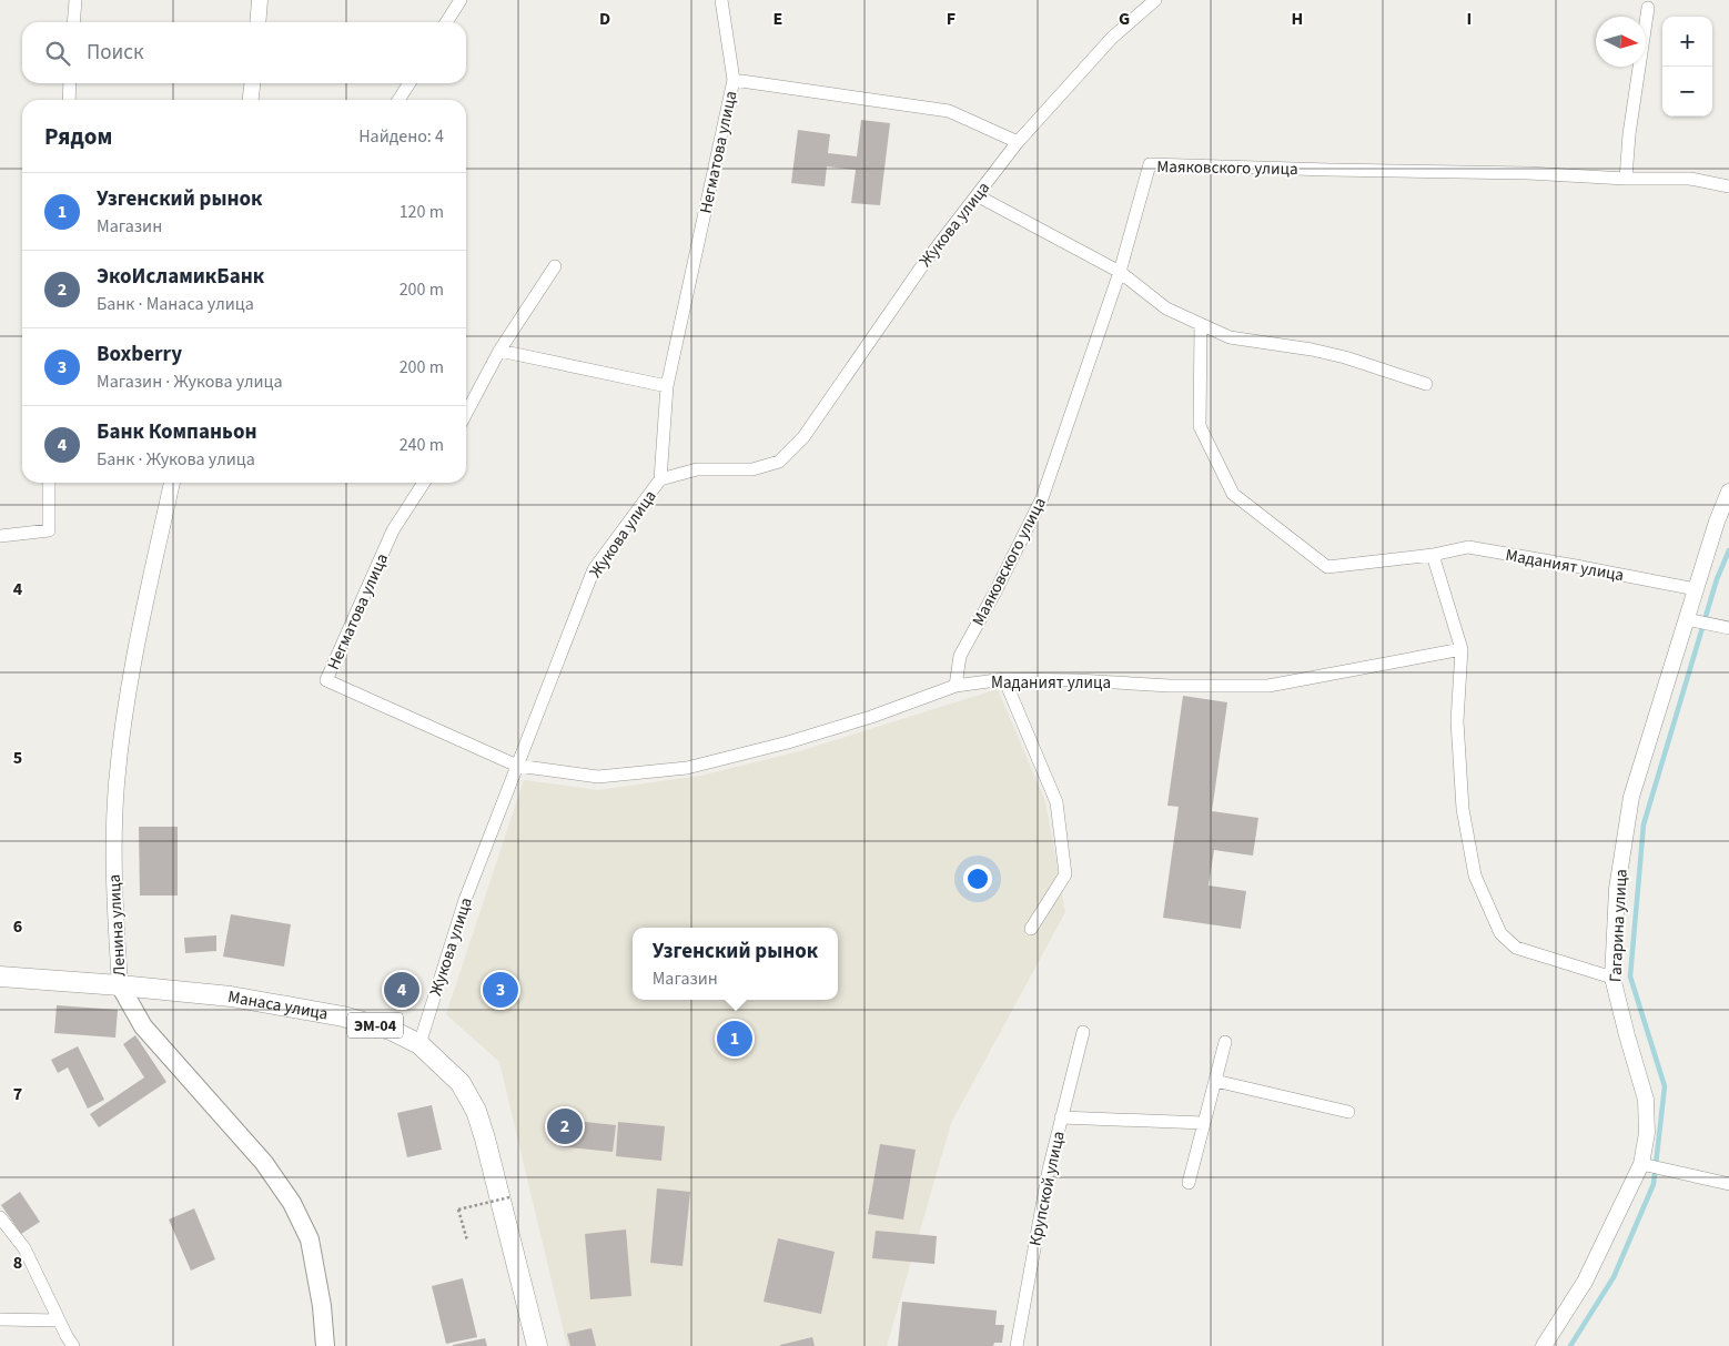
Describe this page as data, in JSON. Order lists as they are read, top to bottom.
{
  "streets": {
    "main road": ["Ленина улица", "Манаса улица", "ЭМ-04"],
    "street": [
      "Негматова улица",
      "Маяковского улица",
      "Жукова улица",
      "Маданият улица",
      "Гагарина улица",
      "Крупской улица"
    ]
  },
  "crossings": [
    ["Негматова улица", "Жукова улица"],
    ["Негматова улица", "Маданият улица"],
    ["Маяковского улица", "Маданият улица"],
    ["Жукова улица", "Маданият улица"],
    ["Жукова улица", "Манаса улица"],
    ["Маданият улица", "Гагарина улица"],
    ["Ленина улица", "Манаса улица"]
  ],
  "north": "right",
  "page": {
    "map_buttons": ["+", "−"],
    "search": "Поиск",
    "heading": ["Рядом", "Найдено: 4"],
    "list": [
      {
        "mark": "1",
        "name": "Узгенский рынок",
        "note": "Магазин",
        "value": "120 m"
      },
      {
        "mark": "2",
        "name": "ЭкоИсламикБанк",
        "note": "Банк · Манаса улица",
        "value": "200 m"
      },
      {
        "mark": "3",
        "name": "Boxberry",
        "note": "Магазин · Жукова улица",
        "value": "200 m"
      },
      {
        "mark": "4",
        "name": "Банк Компаньон",
        "note": "Банк · Жукова улица",
        "value": "240 m"
      }
    ],
    "popup": ["Узгенский рынок", "Магазин"],
    "pins": [
      "3",
      "4",
      "1",
      "2"
    ]
  },
  "grid": {
    "columns": [
      "D",
      "E",
      "F",
      "G",
      "H",
      "I"
    ],
    "rows": [
      "4",
      "5",
      "6",
      "7",
      "8"
    ]
  }
}
